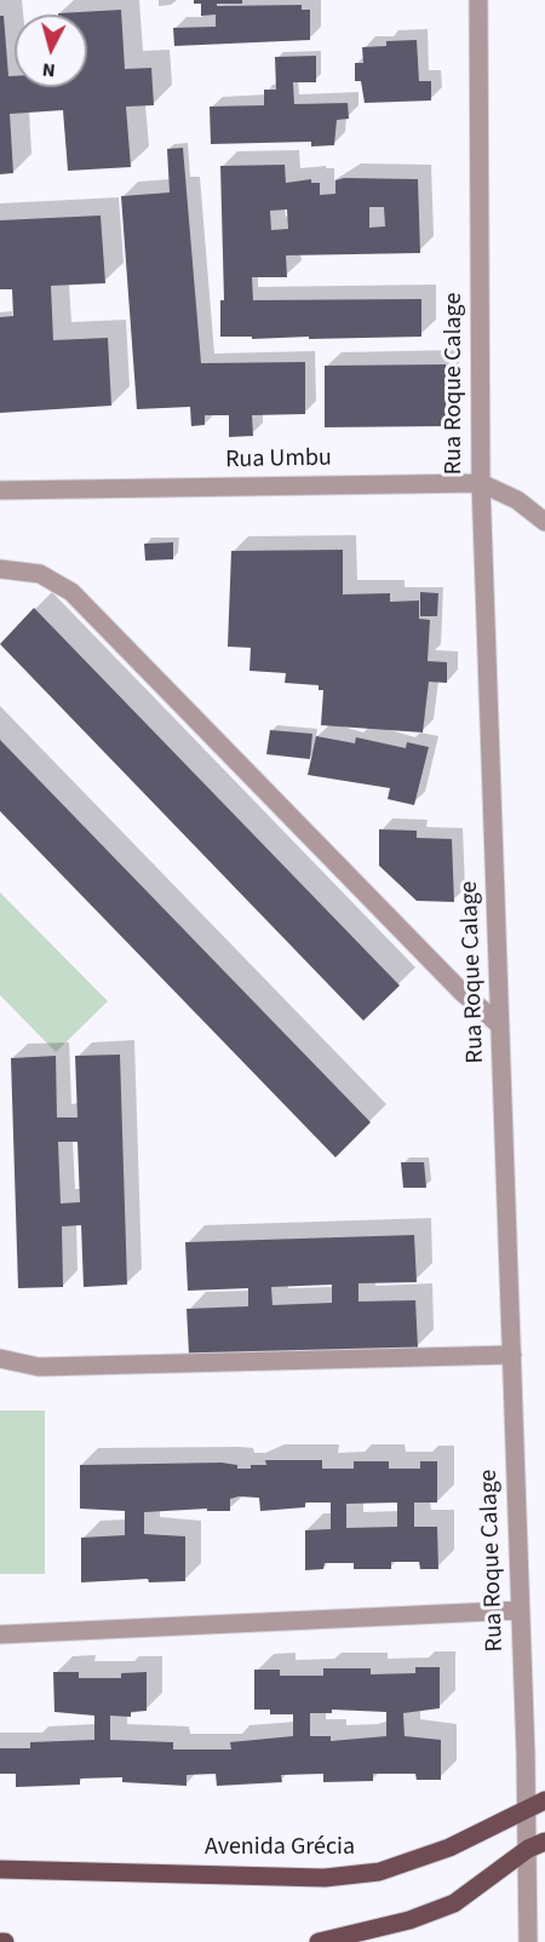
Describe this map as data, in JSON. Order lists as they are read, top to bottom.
{
  "streets": {
    "main road": ["Avenida Grécia"],
    "street": ["Rua Roque Calage", "Rua Umbu"]
  },
  "crossings": [
    ["Rua Roque Calage", "Rua Umbu"],
    ["Rua Roque Calage", "Avenida Grécia"]
  ],
  "north": "bottom"
}
